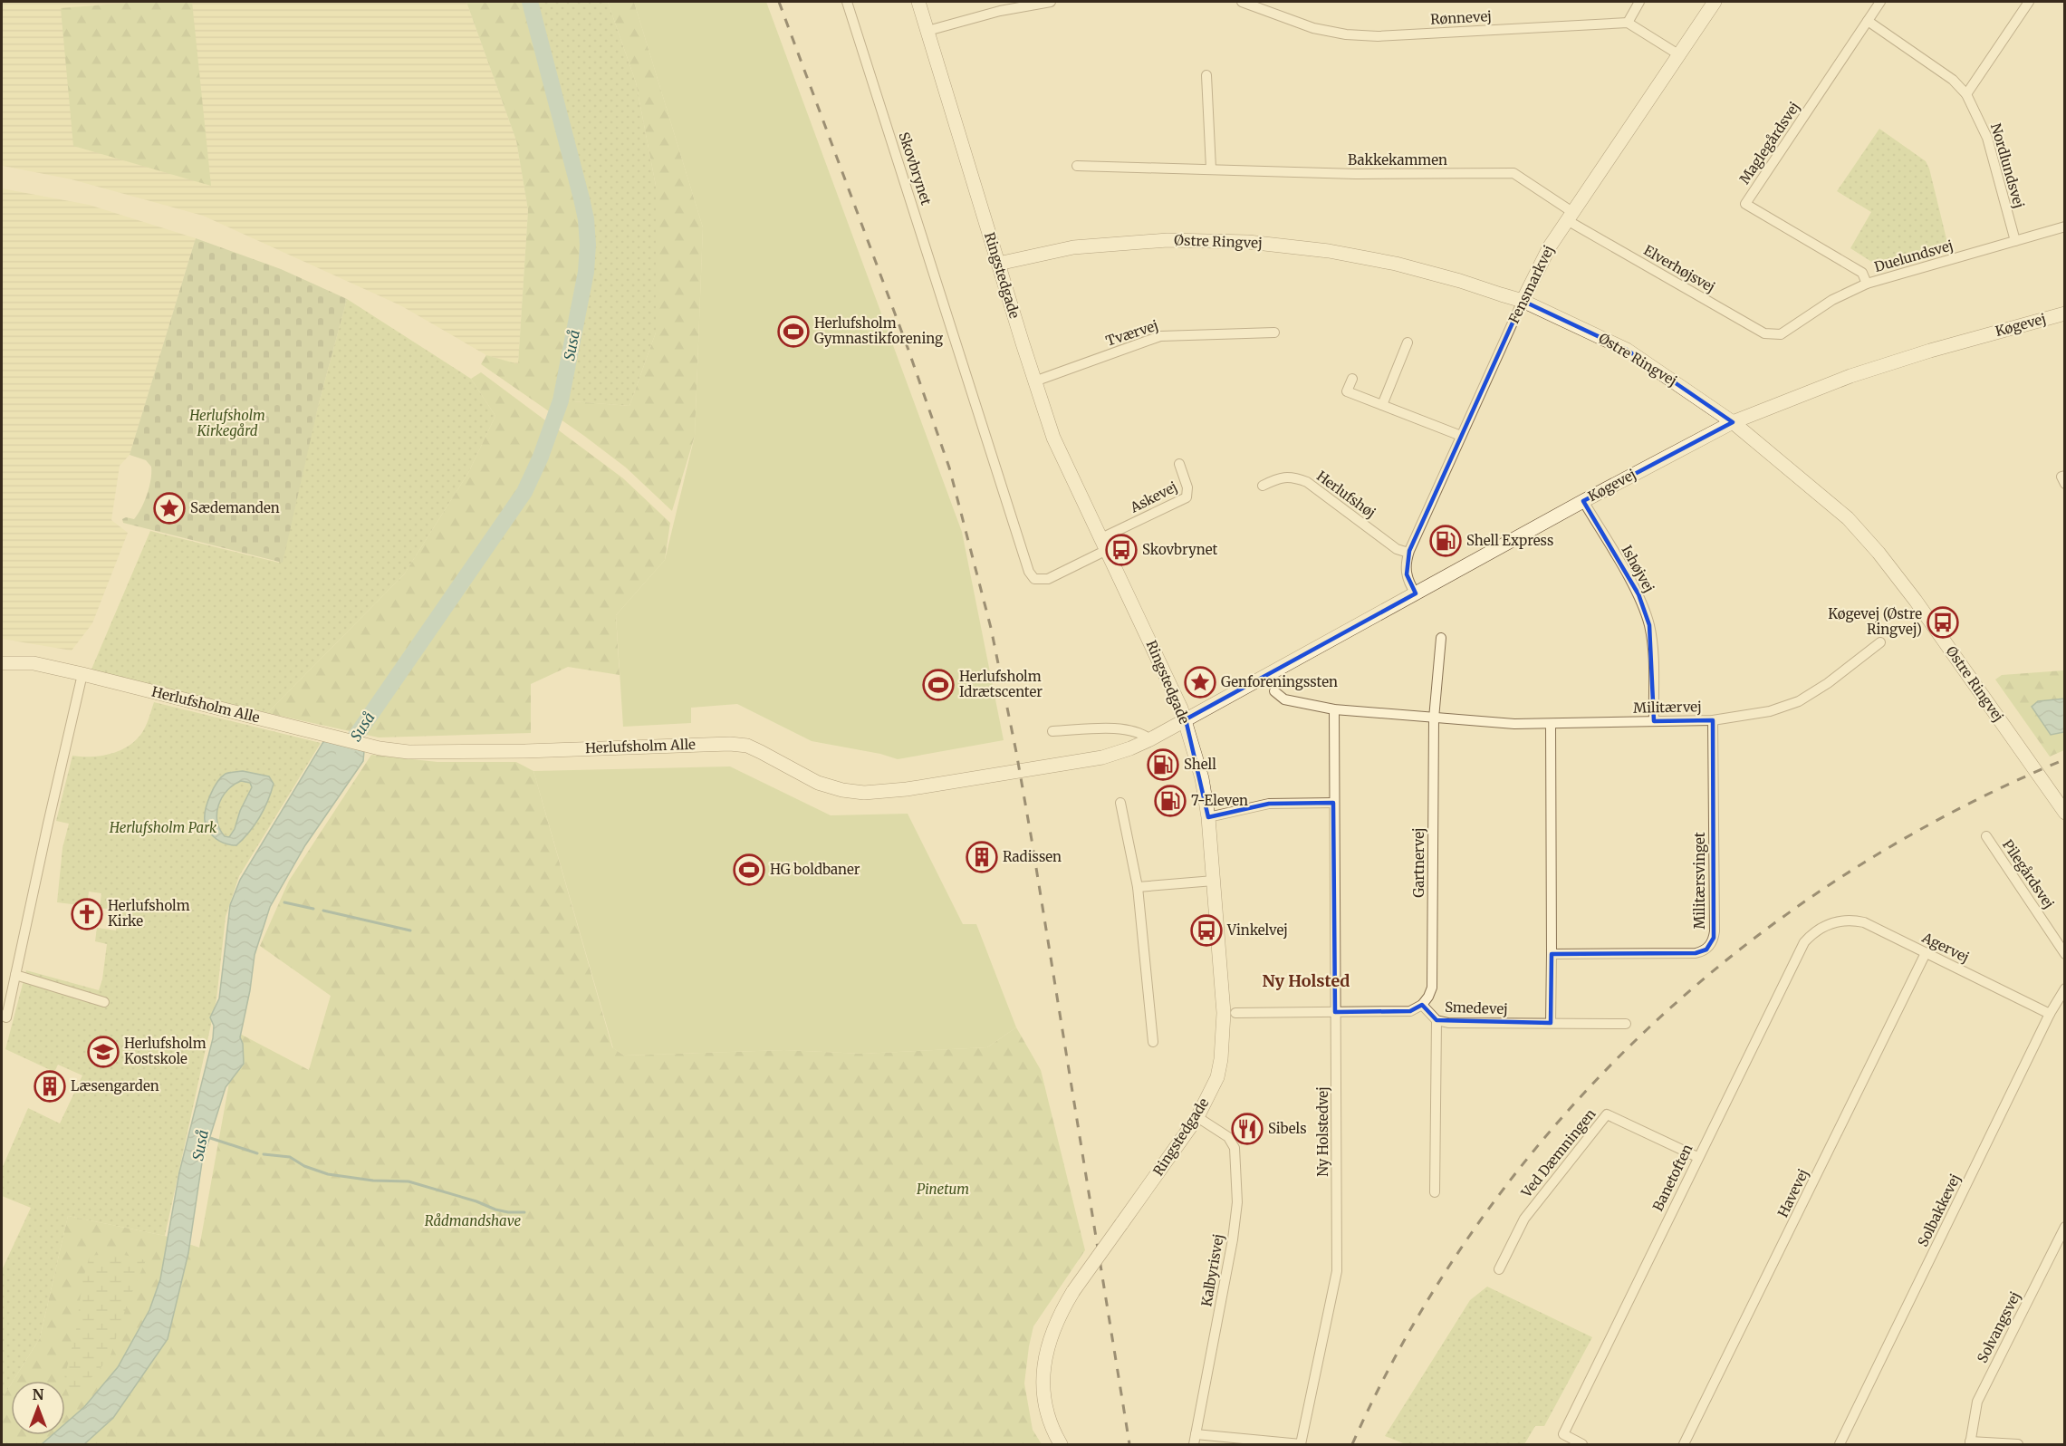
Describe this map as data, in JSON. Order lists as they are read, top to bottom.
{
  "streets": {
    "street": [
      "Rønnevej",
      "Maglegårdsvej",
      "Bakkekammen",
      "Nordlundsvej",
      "Skovbrynet",
      "Østre Ringvej",
      "Duelundsvej",
      "Elverhøjsvej",
      "Ringstedgade",
      "Fensmarkvej",
      "Køgevej",
      "Tværvej",
      "Herlufshøj",
      "Askevej",
      "Ishøjvej",
      "Herlufsholm Alle",
      "Militærvej",
      "Gartnervej",
      "Pilegårdsvej",
      "Militærsvinget",
      "Agervej",
      "Smedevej",
      "Ny Holstedvej",
      "Ved Dæmningen",
      "Banetoften",
      "Havevej",
      "Solbakkevej",
      "Kalbyrisvej",
      "Solvangsvej"
    ]
  },
  "crossings": [
    ["Maglegårdsvej", "Nordlundsvej"],
    ["Maglegårdsvej", "Duelundsvej"],
    ["Bakkekammen", "Elverhøjsvej"],
    ["Bakkekammen", "Fensmarkvej"],
    ["Nordlundsvej", "Duelundsvej"],
    ["Skovbrynet", "Ringstedgade"],
    ["Skovbrynet", "Askevej"],
    ["Østre Ringvej", "Ringstedgade"],
    ["Østre Ringvej", "Fensmarkvej"],
    ["Østre Ringvej", "Køgevej"],
    ["Duelundsvej", "Elverhøjsvej"],
    ["Elverhøjsvej", "Fensmarkvej"],
    ["Ringstedgade", "Køgevej"],
    ["Ringstedgade", "Tværvej"],
    ["Ringstedgade", "Askevej"],
    ["Ringstedgade", "Herlufsholm Alle"],
    ["Ringstedgade", "Kalbyrisvej"],
    ["Fensmarkvej", "Køgevej"],
    ["Fensmarkvej", "Herlufshøj"],
    ["Køgevej", "Ishøjvej"],
    ["Køgevej", "Herlufsholm Alle"],
    ["Ishøjvej", "Militærvej"],
    ["Militærvej", "Gartnervej"],
    ["Militærvej", "Militærsvinget"],
    ["Militærvej", "Ny Holstedvej"],
    ["Gartnervej", "Smedevej"],
    ["Agervej", "Banetoften"],
    ["Agervej", "Havevej"],
    ["Agervej", "Solbakkevej"],
    ["Ny Holstedvej", "Kalbyrisvej"],
    ["Ved Dæmningen", "Banetoften"]
  ],
  "districts": ["Ny Holsted"],
  "water": ["Suså"],
  "parks": [
    "Herlufsholm Kirkegård",
    "Herlufsholm Park",
    "Pinetum",
    "Rådmandshave"
  ],
  "places": {
    "sports": ["Herlufsholm Gymnastikforening", "Herlufsholm Idrætscenter", "HG boldbaner"],
    "place": ["Sædemanden", "Genforeningssten"],
    "fuel station": ["Shell Express", "Shell", "7-Eleven"],
    "bus stop": ["Skovbrynet", "Køgevej (Østre Ringvej)", "Vinkelvej"],
    "building": ["Radissen", "Læsengarden"],
    "church": ["Herlufsholm Kirke"],
    "school or university": ["Herlufsholm Kostskole"],
    "restaurant": ["Sibels"]
  },
  "north": "top"
}
